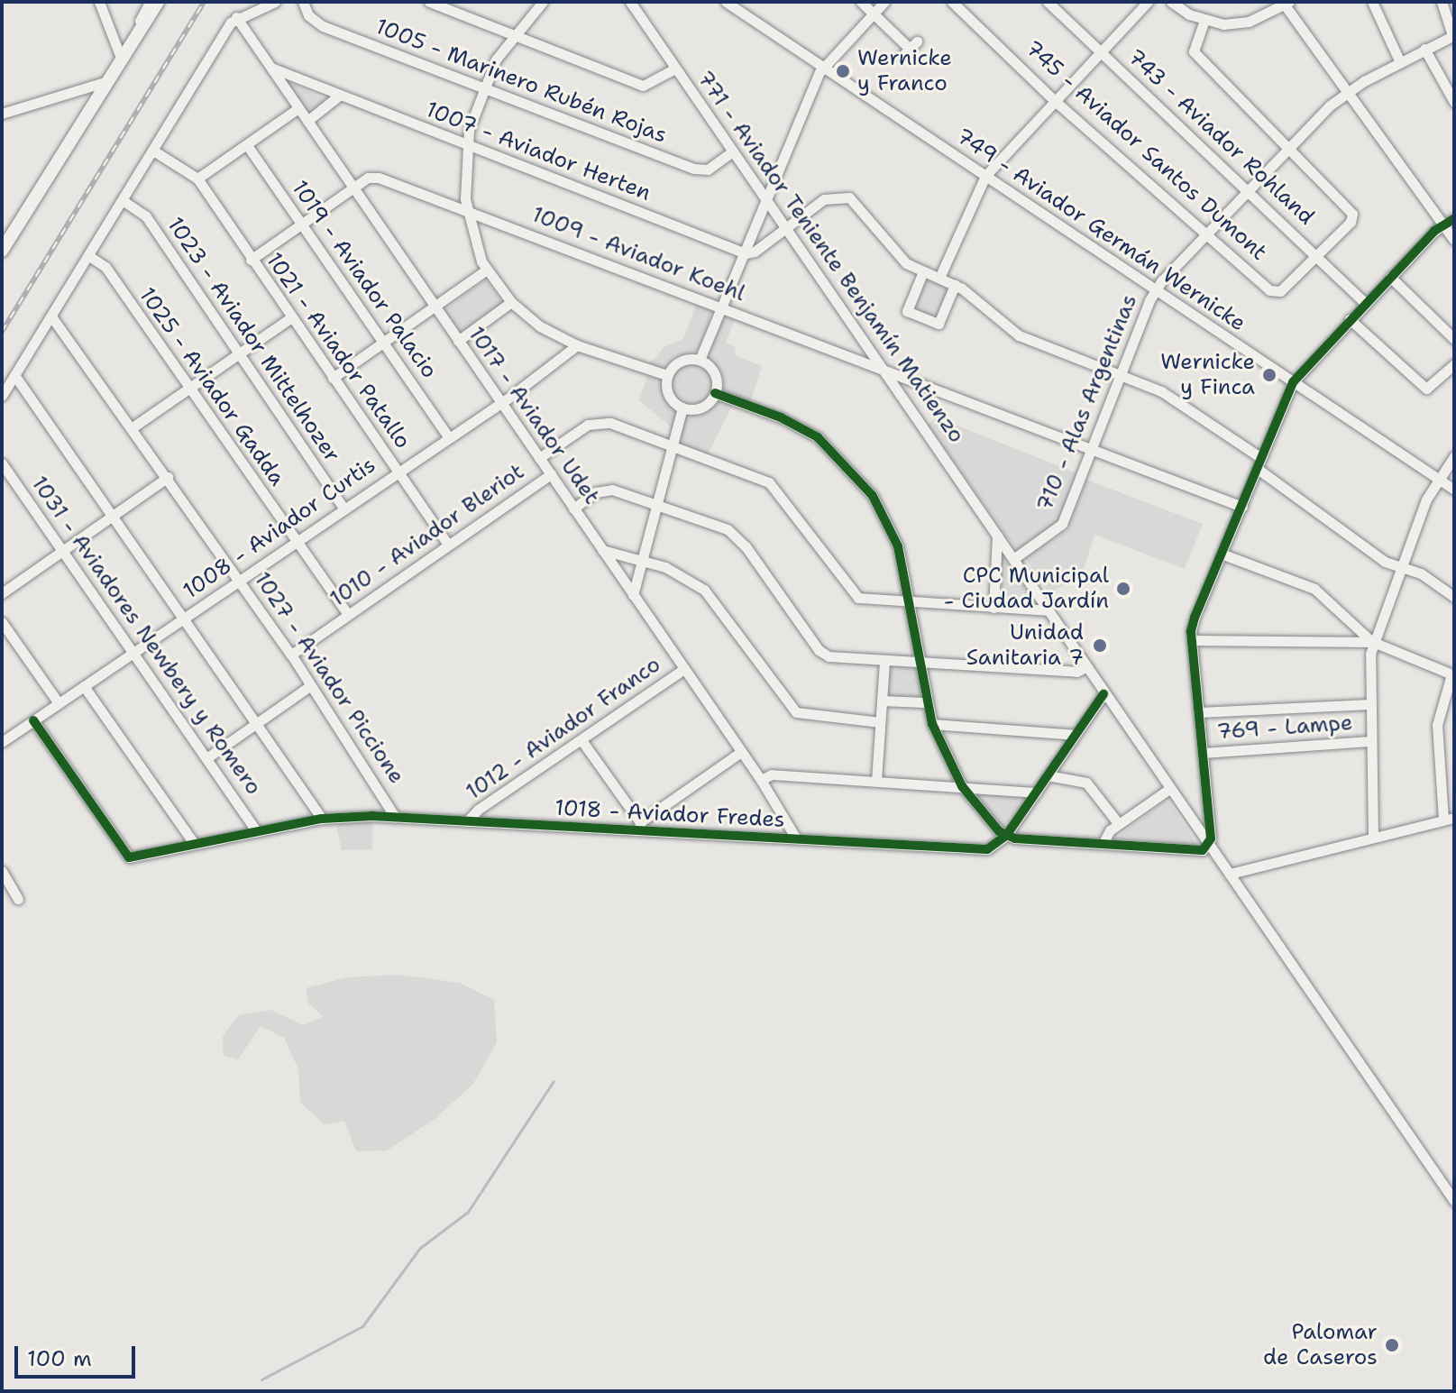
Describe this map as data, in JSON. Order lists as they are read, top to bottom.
{
  "streets": {
    "street": [
      "1005 - Marinero Rubén Rojas",
      "743 - Aviador Rohland",
      "745 - Aviador Santos Dumont",
      "1007 - Aviador Herten",
      "749 - Aviador Germán Wernicke",
      "1009 - Aviador Koehl",
      "771 - Aviador Teniente Benjamín Matienzo",
      "1019 - Aviador Palacio",
      "1023 - Aviador Mittelhozer",
      "1021 - Aviador Patallo",
      "1025 - Aviador Gadda",
      "710 - Alas Argentinas",
      "1017 - Aviador Udet",
      "1008 - Aviador Curtis",
      "1010 - Aviador Bleriot",
      "1031 - Aviadores Newbery y Romero",
      "1027 - Aviador Piccione",
      "769 - Lampe",
      "1012 - Aviador Franco",
      "1018 - Aviador Fredes"
    ]
  },
  "crossings": [
    ["1005 - Marinero Rubén Rojas", "771 - Aviador Teniente Benjamín Matienzo"],
    ["743 - Aviador Rohland", "745 - Aviador Santos Dumont"],
    ["743 - Aviador Rohland", "710 - Alas Argentinas"],
    ["745 - Aviador Santos Dumont", "710 - Alas Argentinas"],
    ["1007 - Aviador Herten", "1017 - Aviador Udet"],
    ["749 - Aviador Germán Wernicke", "710 - Alas Argentinas"],
    ["1009 - Aviador Koehl", "771 - Aviador Teniente Benjamín Matienzo"],
    ["1009 - Aviador Koehl", "710 - Alas Argentinas"],
    ["1009 - Aviador Koehl", "1017 - Aviador Udet"],
    ["771 - Aviador Teniente Benjamín Matienzo", "710 - Alas Argentinas"],
    ["771 - Aviador Teniente Benjamín Matienzo", "1018 - Aviador Fredes"],
    ["1019 - Aviador Palacio", "1008 - Aviador Curtis"],
    ["1023 - Aviador Mittelhozer", "1008 - Aviador Curtis"],
    ["1021 - Aviador Patallo", "1008 - Aviador Curtis"],
    ["1021 - Aviador Patallo", "1010 - Aviador Bleriot"],
    ["1025 - Aviador Gadda", "1008 - Aviador Curtis"],
    ["1025 - Aviador Gadda", "1010 - Aviador Bleriot"],
    ["1017 - Aviador Udet", "1008 - Aviador Curtis"],
    ["1017 - Aviador Udet", "1010 - Aviador Bleriot"],
    ["1017 - Aviador Udet", "1012 - Aviador Franco"],
    ["1017 - Aviador Udet", "1018 - Aviador Fredes"],
    ["1008 - Aviador Curtis", "1031 - Aviadores Newbery y Romero"],
    ["1008 - Aviador Curtis", "1027 - Aviador Piccione"],
    ["1008 - Aviador Curtis", "1018 - Aviador Fredes"],
    ["1010 - Aviador Bleriot", "1027 - Aviador Piccione"],
    ["1031 - Aviadores Newbery y Romero", "1018 - Aviador Fredes"],
    ["1027 - Aviador Piccione", "1018 - Aviador Fredes"],
    ["1012 - Aviador Franco", "1018 - Aviador Fredes"]
  ],
  "places": [
    "Wernicke y Franco",
    "Wernicke y Finca",
    "CPC Municipal - Ciudad Jardín",
    "Unidad Sanitaria 7",
    "Palomar de Caseros"
  ],
  "scale_bar": "100 m"
}
